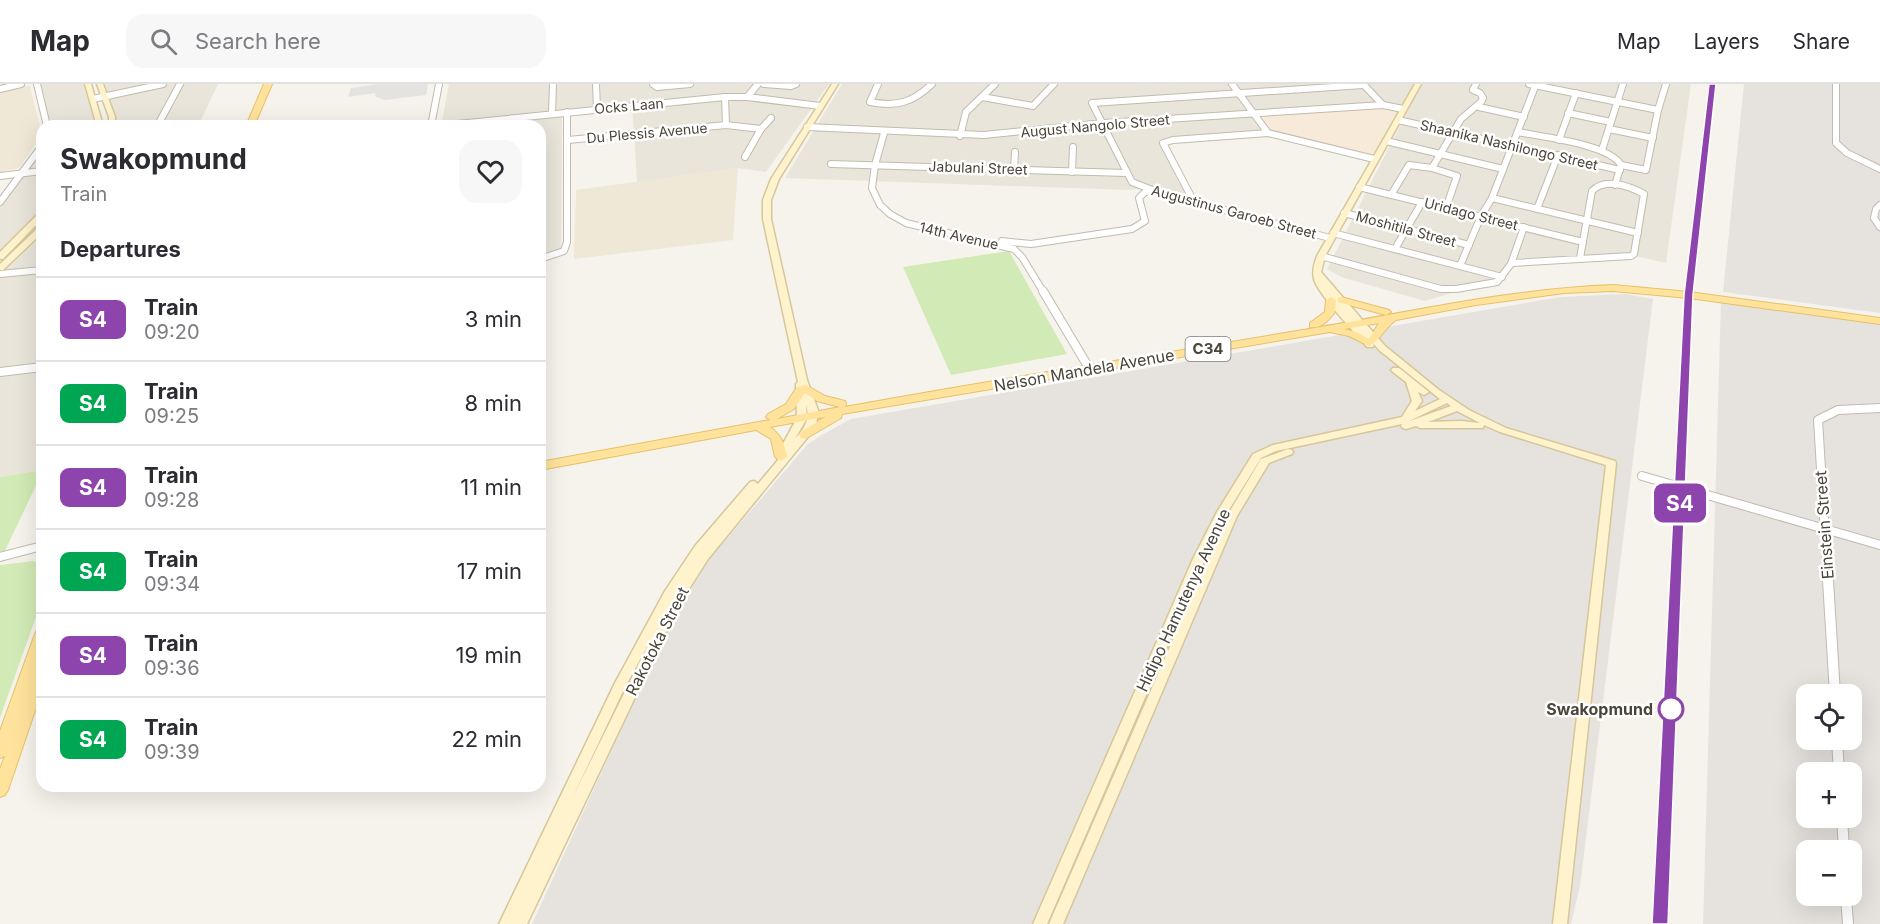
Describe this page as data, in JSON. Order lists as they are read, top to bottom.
{
  "streets": {
    "main road": ["C34", "Nelson Mandela Avenue"],
    "street": [
      "Ocks Laan",
      "August Nangolo Street",
      "Du Plessis Avenue",
      "Shaanika Nashilongo Street",
      "Jabulani Street",
      "Augustinus Garoeb Street",
      "Uridago Street",
      "Moshitila Street",
      "14th Avenue",
      "Einstein Street",
      "Hidipo Hamutenya Avenue",
      "Rakotoka Street"
    ]
  },
  "crossings": [
    ["Ocks Laan", "Du Plessis Avenue"],
    ["Ocks Laan", "Rakotoka Street"],
    ["August Nangolo Street", "14th Avenue"],
    ["August Nangolo Street", "Rakotoka Street"],
    ["Jabulani Street", "Augustinus Garoeb Street"],
    ["Jabulani Street", "14th Avenue"],
    ["14th Avenue", "Nelson Mandela Avenue"],
    ["Nelson Mandela Avenue", "Rakotoka Street"]
  ],
  "places": ["Swakopmund"],
  "page": {
    "header": "Map",
    "search": "Search here",
    "nav": ["Map", "Layers", "Share"],
    "on_map": "S4",
    "heading": [
      ["Swakopmund", "Train"],
      "Departures"
    ],
    "list": [
      {
        "mark": "S4",
        "name": "Train",
        "note": "09:20",
        "value": "3 min"
      },
      {
        "mark": "S4",
        "name": "Train",
        "note": "09:25",
        "value": "8 min"
      },
      {
        "mark": "S4",
        "name": "Train",
        "note": "09:28",
        "value": "11 min"
      },
      {
        "mark": "S4",
        "name": "Train",
        "note": "09:34",
        "value": "17 min"
      },
      {
        "mark": "S4",
        "name": "Train",
        "note": "09:36",
        "value": "19 min"
      },
      {
        "mark": "S4",
        "name": "Train",
        "note": "09:39",
        "value": "22 min"
      }
    ],
    "map_buttons": ["+", "−"]
  }
}
